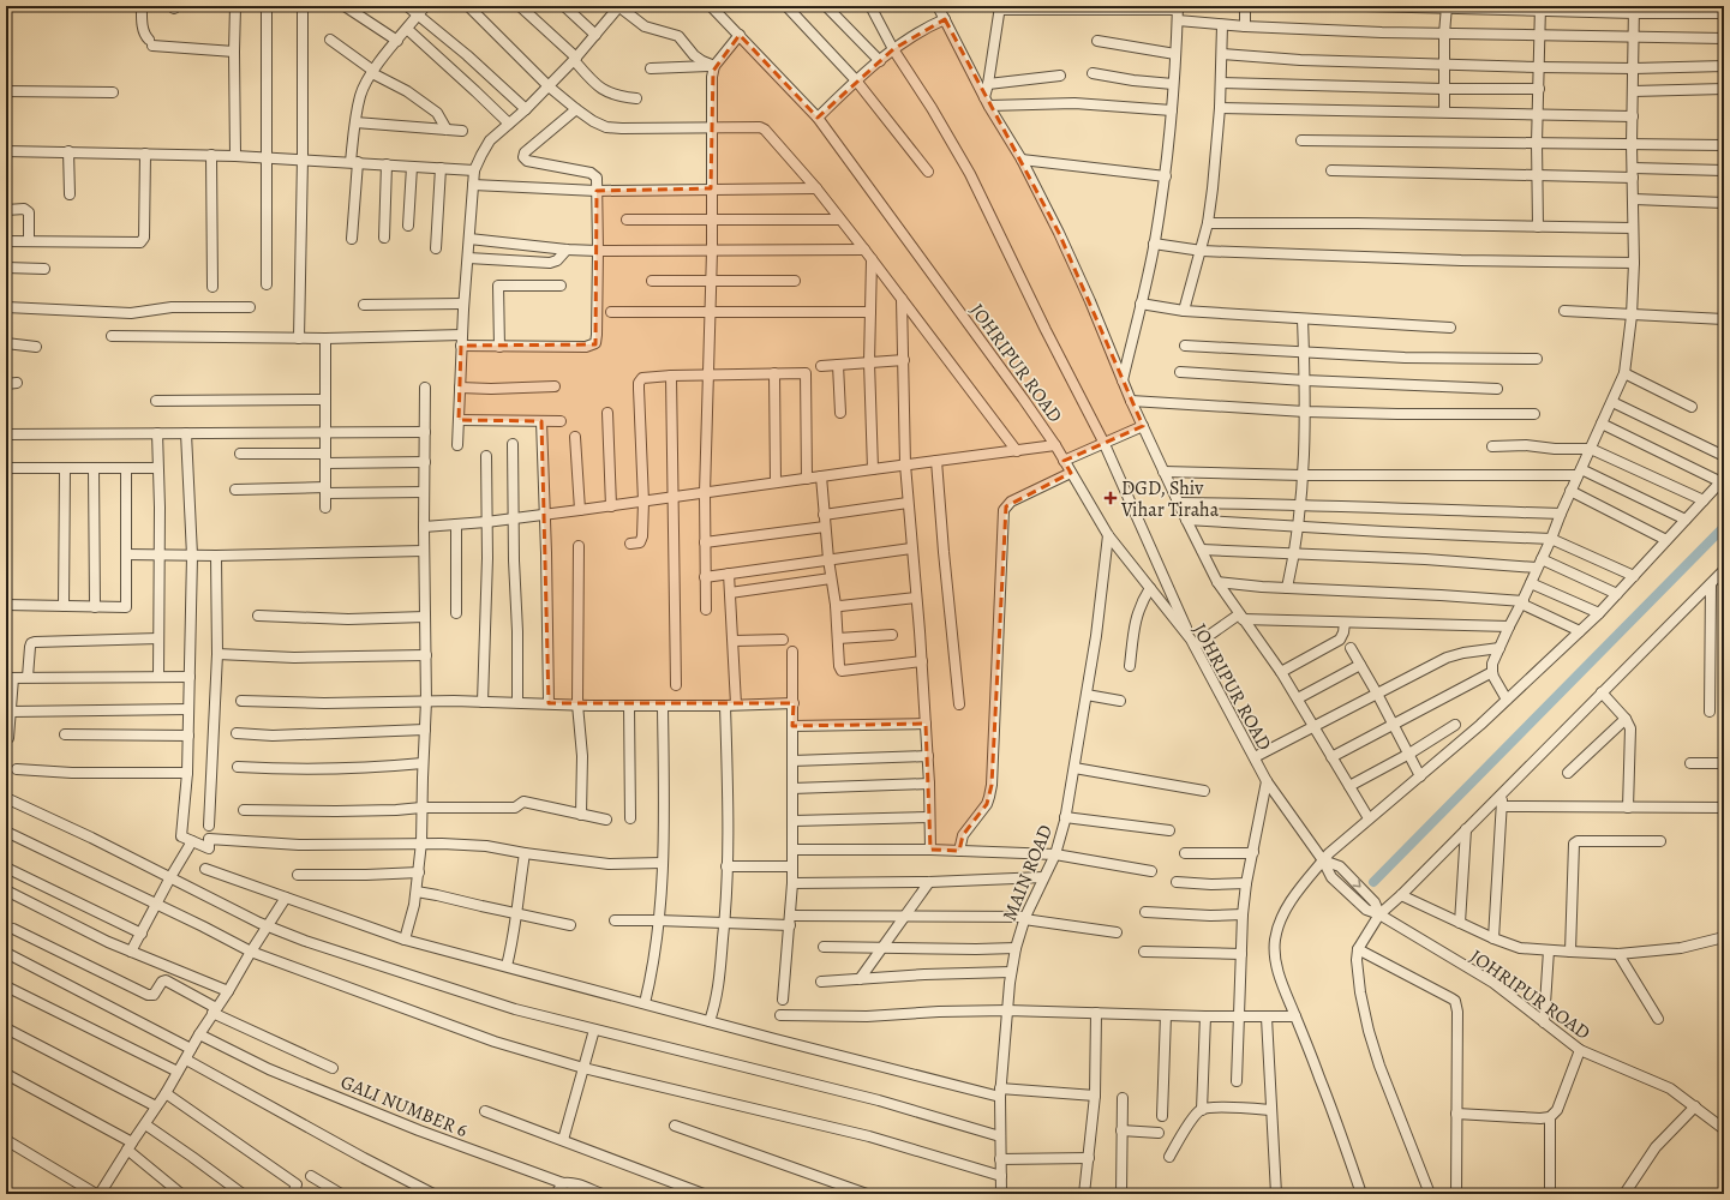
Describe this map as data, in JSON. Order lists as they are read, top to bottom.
{
  "streets": {
    "street": ["JOHRIPUR ROAD", "MAIN ROAD", "GALI NUMBER 6"]
  },
  "crossings": [
    ["JOHRIPUR ROAD", "MAIN ROAD"]
  ],
  "places": {
    "health": ["DGD, Shiv Vihar Tiraha"]
  }
}
